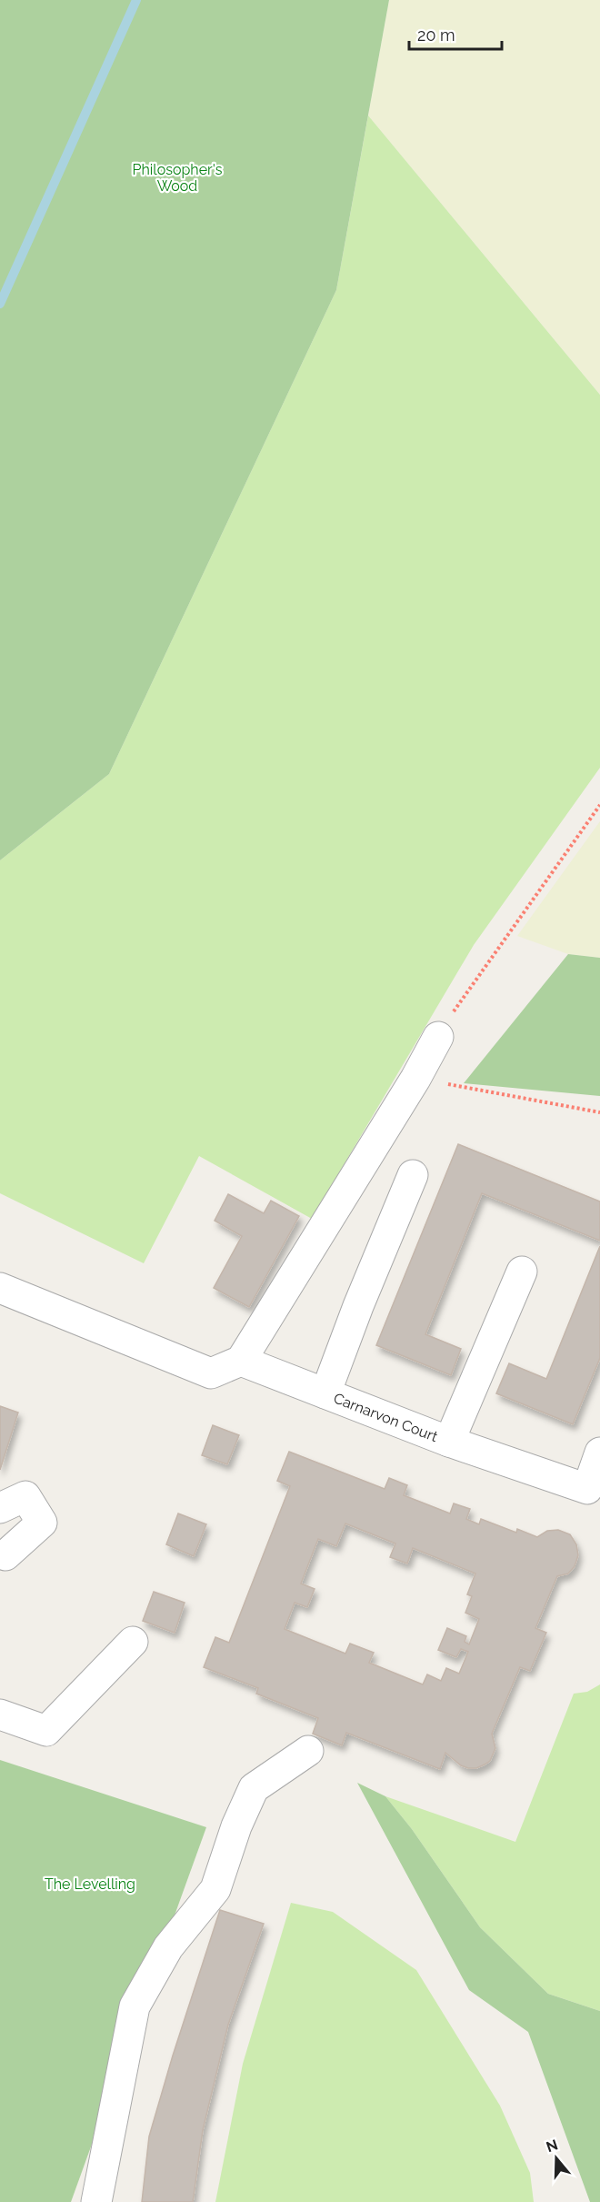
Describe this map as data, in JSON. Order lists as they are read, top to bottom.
{
  "streets": {
    "lane": ["Carnarvon Court"]
  },
  "parks": ["Philosopher's Wood", "The Levelling"],
  "scale_bar": "20 m",
  "north": "top"
}
